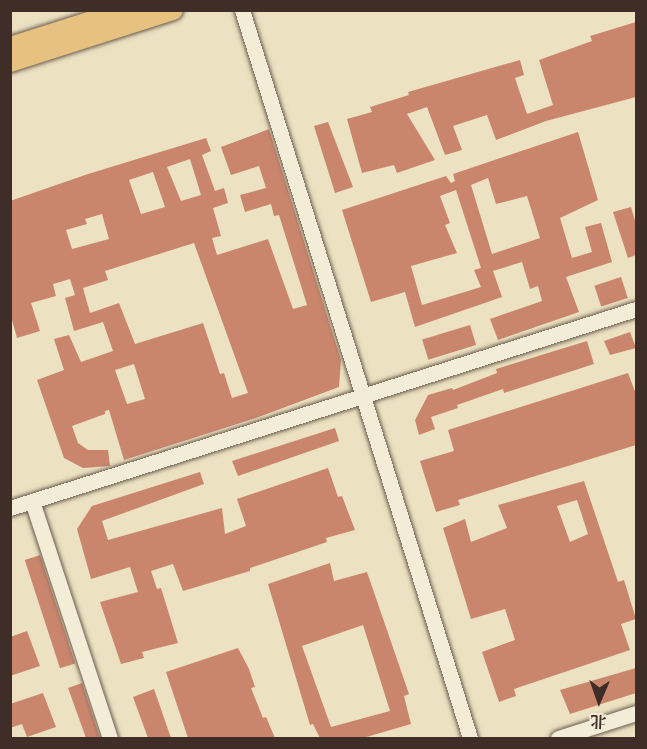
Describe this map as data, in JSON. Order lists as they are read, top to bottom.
{
  "north": "bottom"
}
